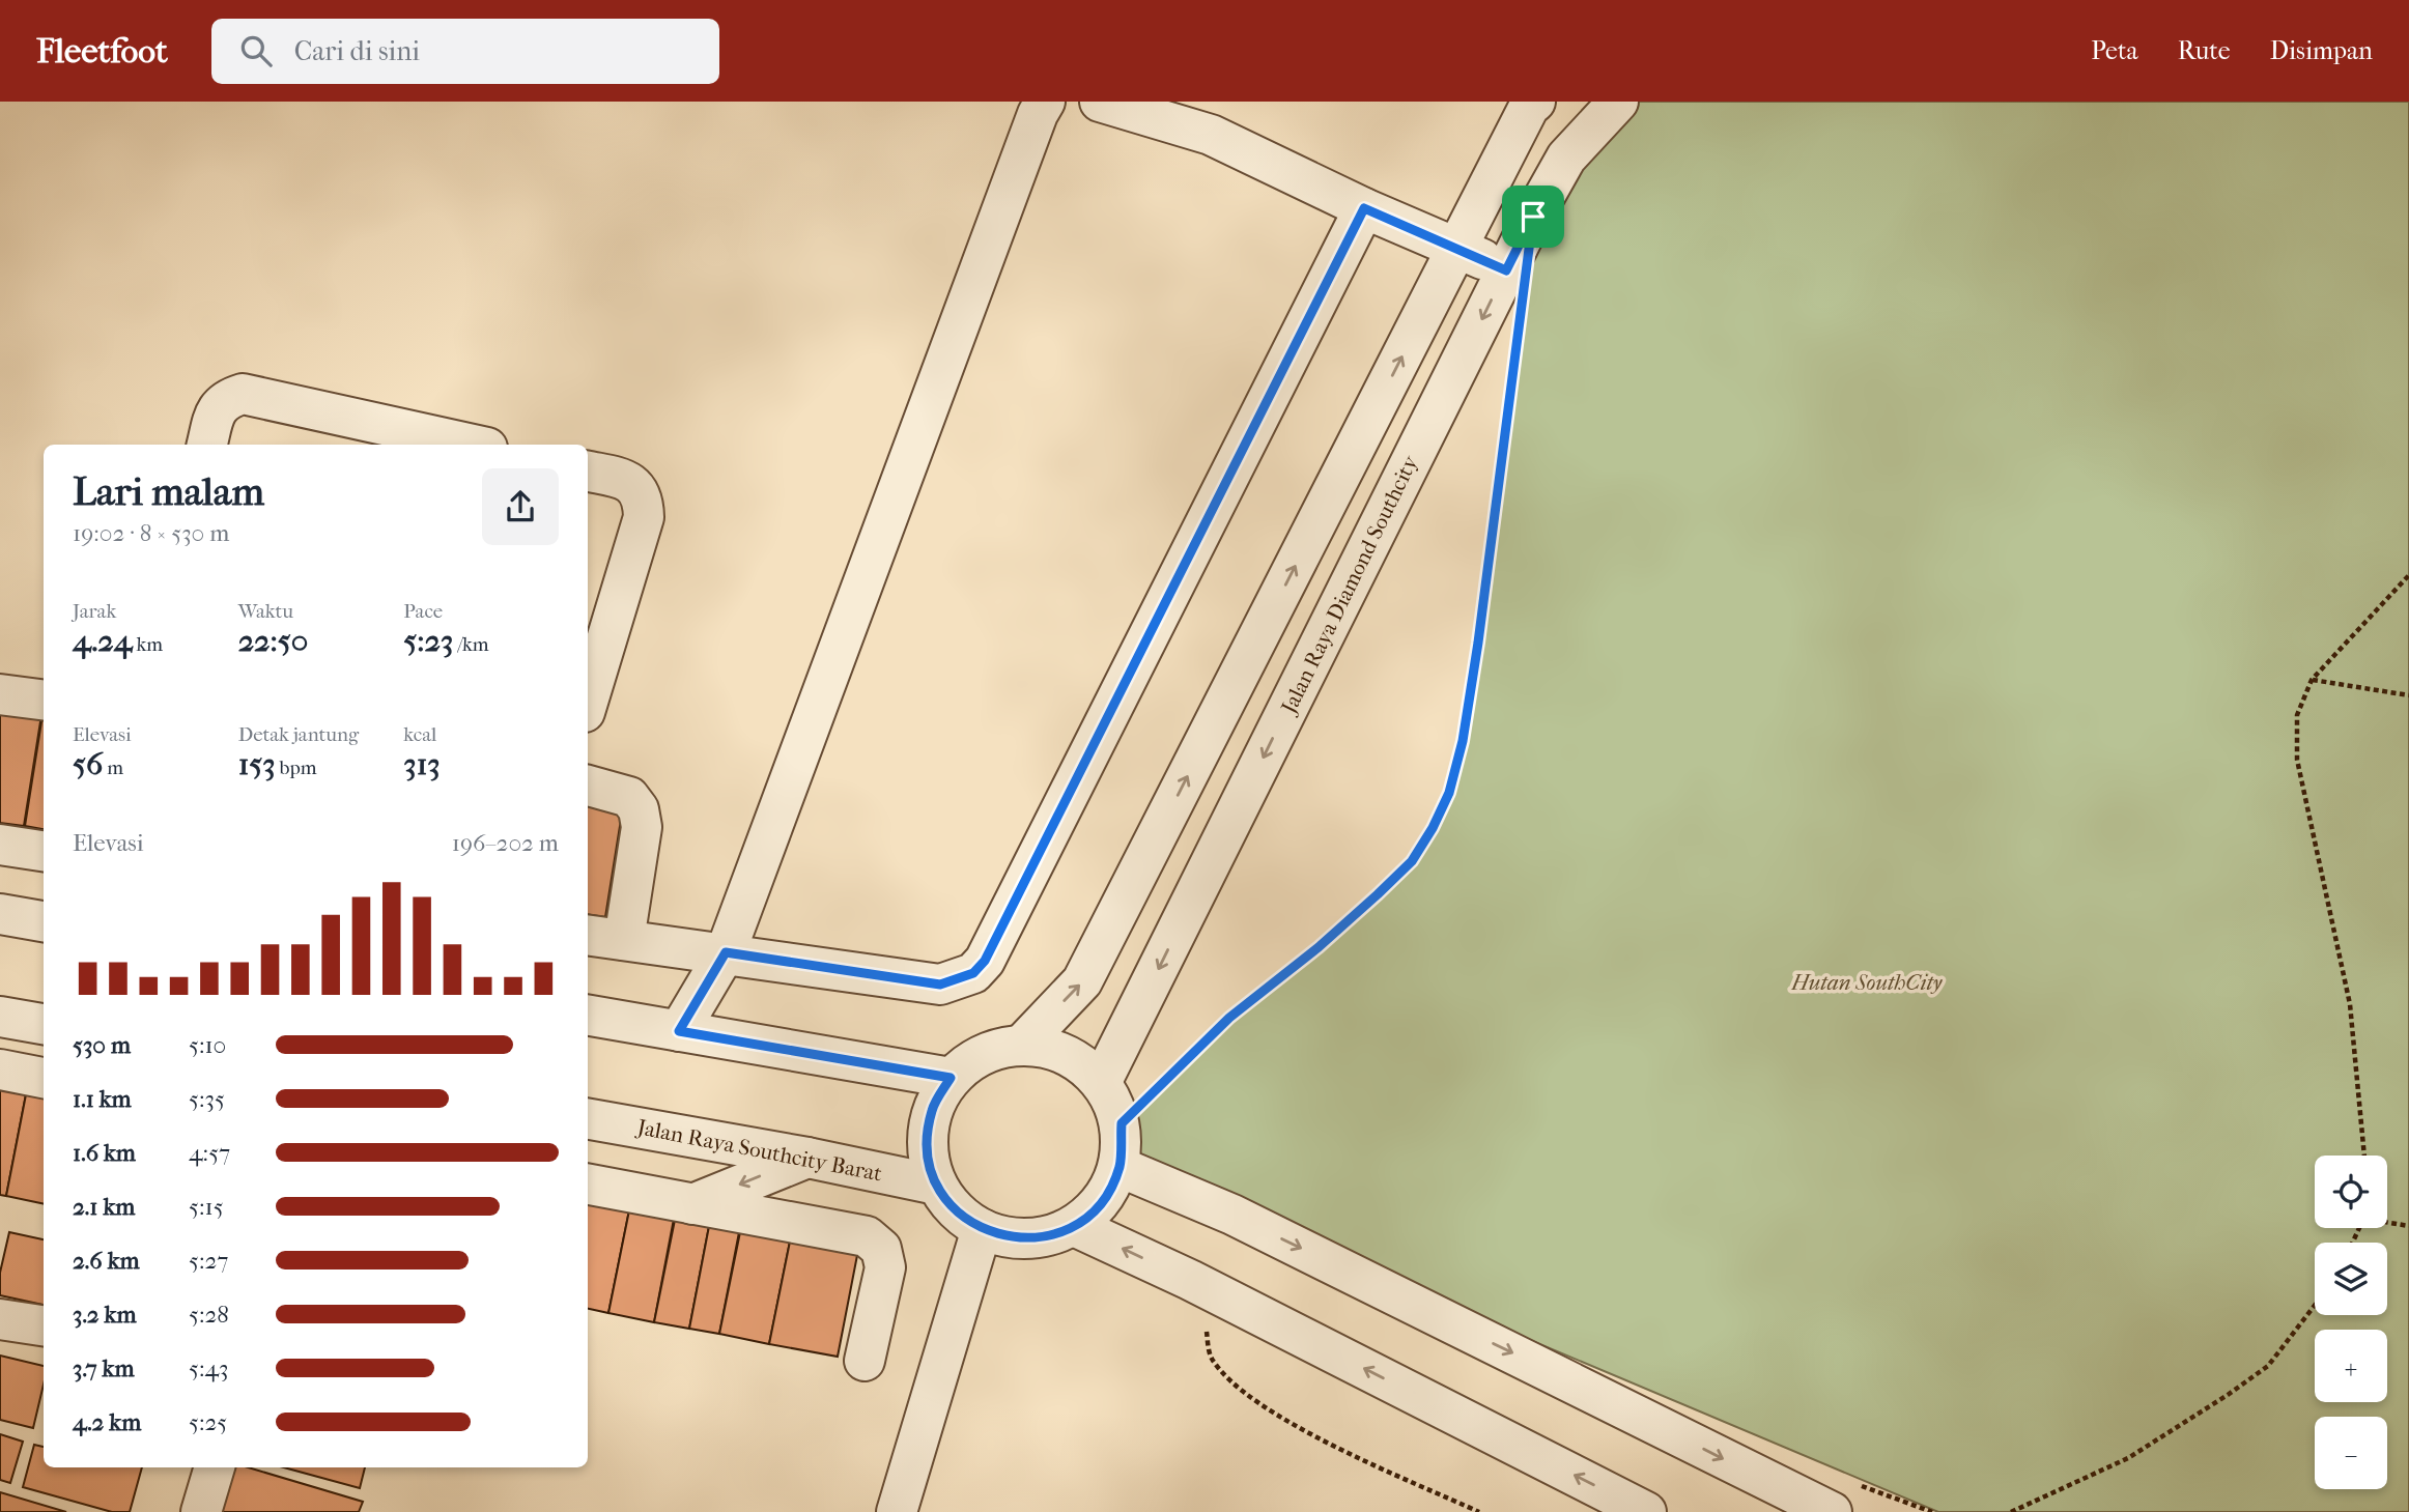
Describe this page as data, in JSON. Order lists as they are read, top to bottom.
{
  "streets": {
    "street": ["Jalan Raya Diamond Southcity", "Jalan Raya Southcity Barat"]
  },
  "crossings": [
    ["Jalan Raya Diamond Southcity", "Jalan Raya Southcity Barat"]
  ],
  "parks": ["Hutan SouthCity"],
  "page": {
    "header": "Fleetfoot",
    "search": "Cari di sini",
    "nav": ["Peta", "Rute", "Disimpan"],
    "heading": ["Lari malam", "19:02 · 8 × 530 m"],
    "stats": [
      ["Jarak", "4.24 km"],
      ["Waktu", "22:50"],
      ["Pace", "5:23 /km"],
      ["Elevasi", "56 m"],
      ["Detak jantung", "153 bpm"],
      ["kcal", "313"]
    ],
    "chart": ["Elevasi", "196–202 m"],
    "list": [
      {
        "name": "530 m",
        "note": "5:10"
      },
      {
        "name": "1.1 km",
        "note": "5:35"
      },
      {
        "name": "1.6 km",
        "note": "4:57"
      },
      {
        "name": "2.1 km",
        "note": "5:15"
      },
      {
        "name": "2.6 km",
        "note": "5:27"
      },
      {
        "name": "3.2 km",
        "note": "5:28"
      },
      {
        "name": "3.7 km",
        "note": "5:43"
      },
      {
        "name": "4.2 km",
        "note": "5:25"
      }
    ],
    "map_buttons": ["+", "−"]
  }
}
